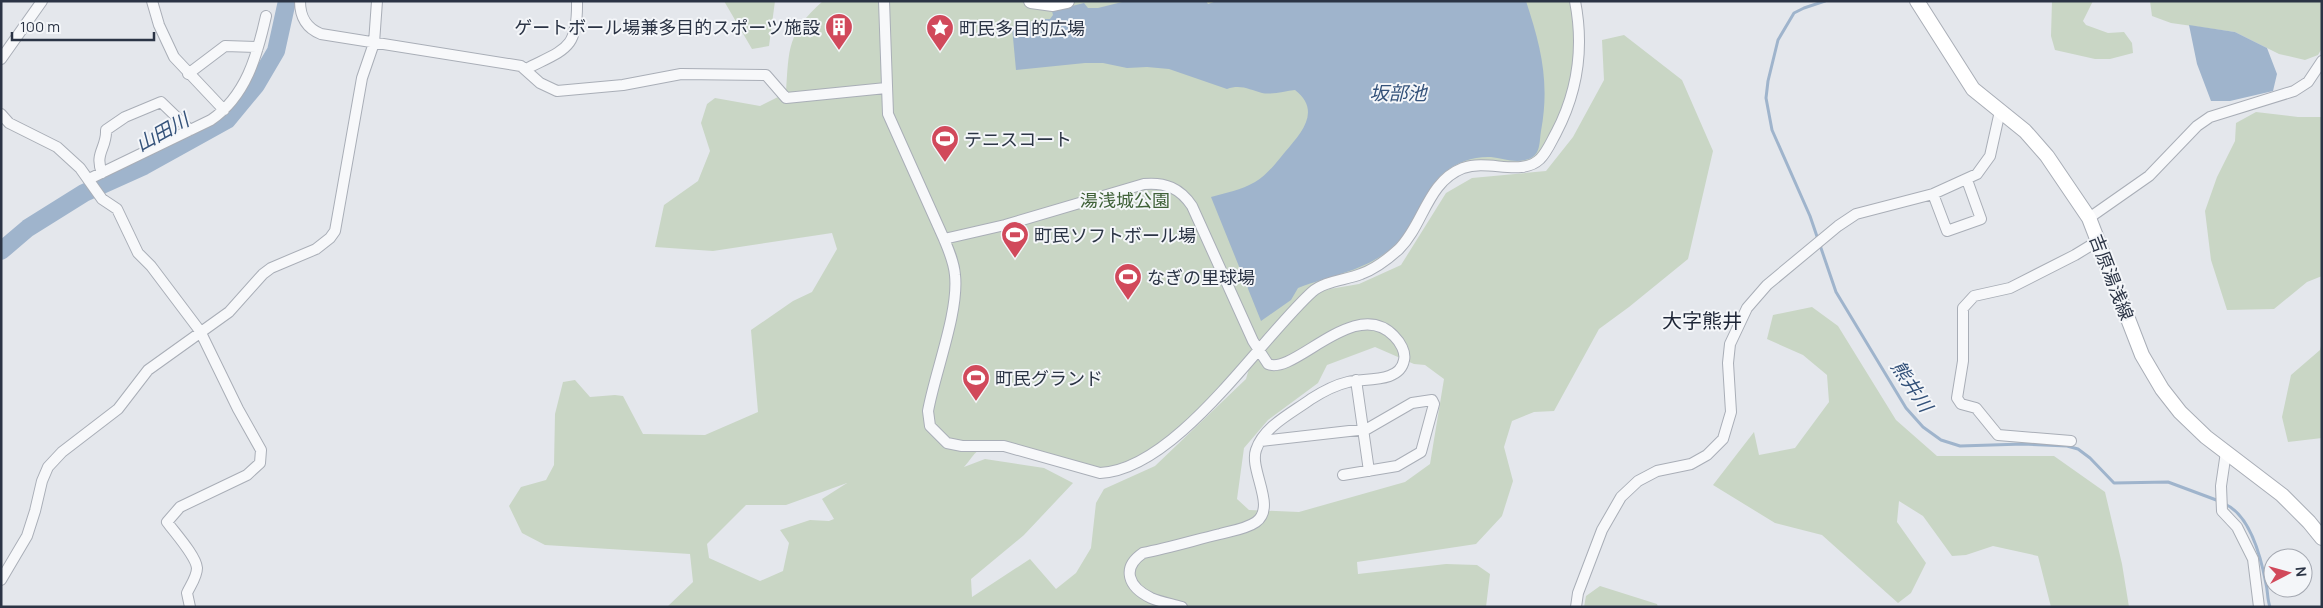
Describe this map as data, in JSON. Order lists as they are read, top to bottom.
{
  "streets": {
    "main road": ["吉原湯浅線"]
  },
  "districts": ["大字熊井"],
  "water": ["坂部池", "山田川", "熊井川"],
  "parks": ["湯浅城公園"],
  "places": {
    "building": ["ゲートボール場兼多目的スポーツ施設"],
    "place": ["町民多目的広場"],
    "sports": [
      "テニスコート",
      "町民ソフトボール場",
      "なぎの里球場",
      "町民グランド"
    ]
  },
  "scale_bar": "100 m",
  "north": "right"
}
